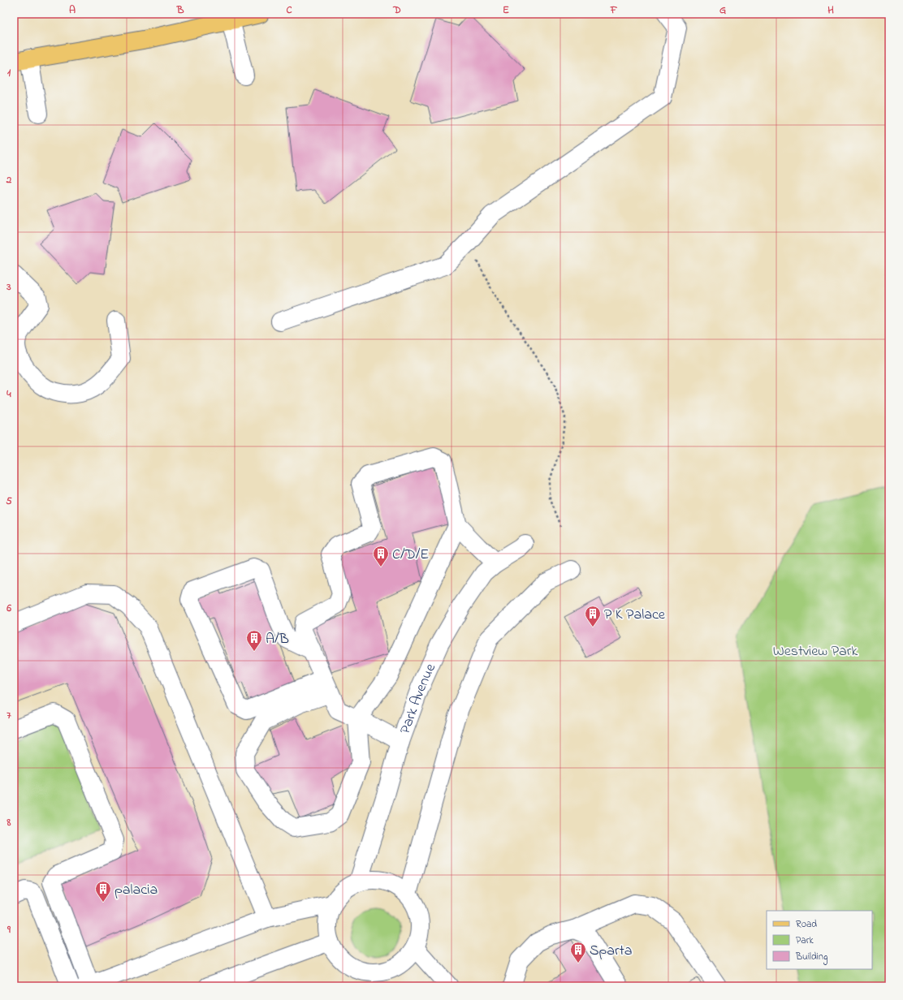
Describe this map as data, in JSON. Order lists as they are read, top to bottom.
{
  "streets": {
    "street": ["Park Avenue"]
  },
  "parks": ["Westview Park"],
  "places": {
    "building": [
      "C/D/E",
      "P K Palace",
      "A/B",
      "palacia",
      "Sparta"
    ]
  },
  "legend": ["Road", "Park", "Building"],
  "grid": {
    "columns": [
      "A",
      "B",
      "C",
      "D",
      "E",
      "F",
      "G",
      "H"
    ],
    "rows": [
      "1",
      "2",
      "3",
      "4",
      "5",
      "6",
      "7",
      "8",
      "9"
    ]
  }
}
